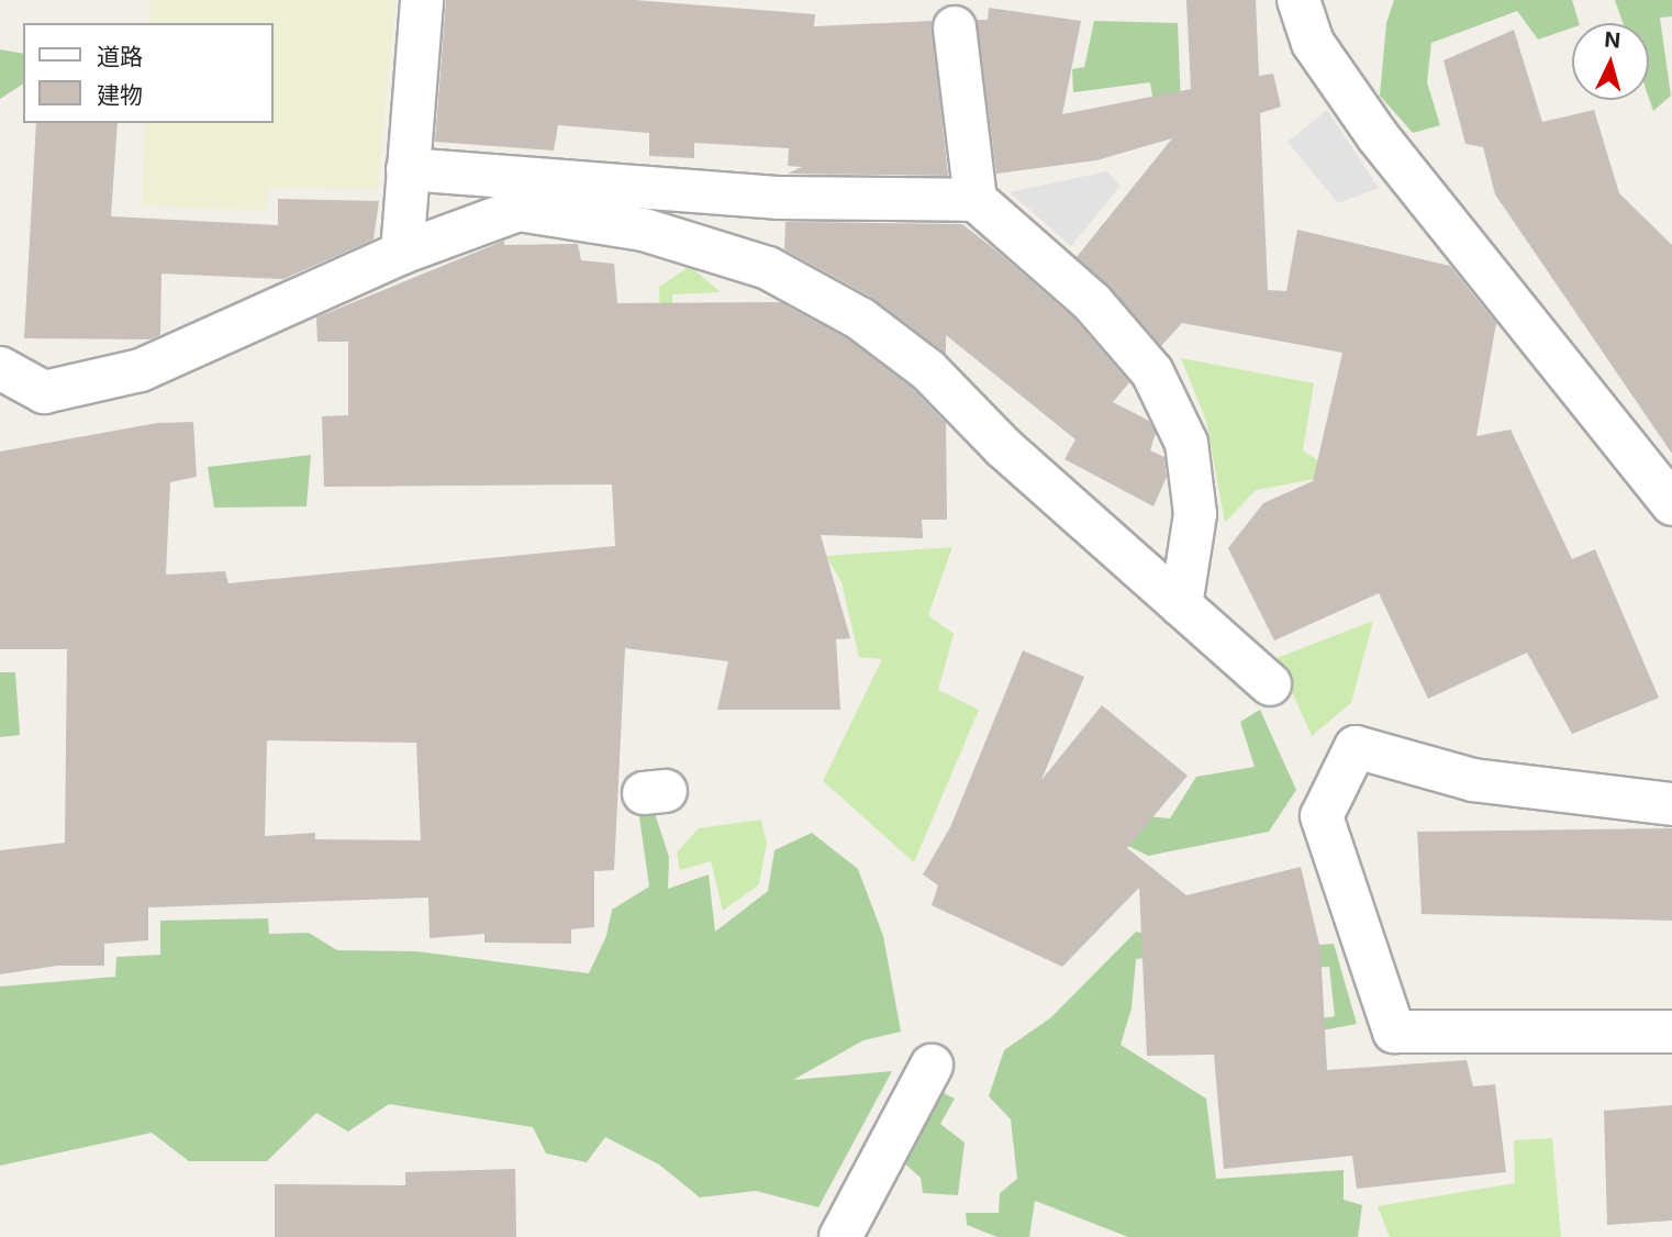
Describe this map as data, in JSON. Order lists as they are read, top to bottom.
{
  "legend": ["道路", "建物"],
  "north": "top"
}
